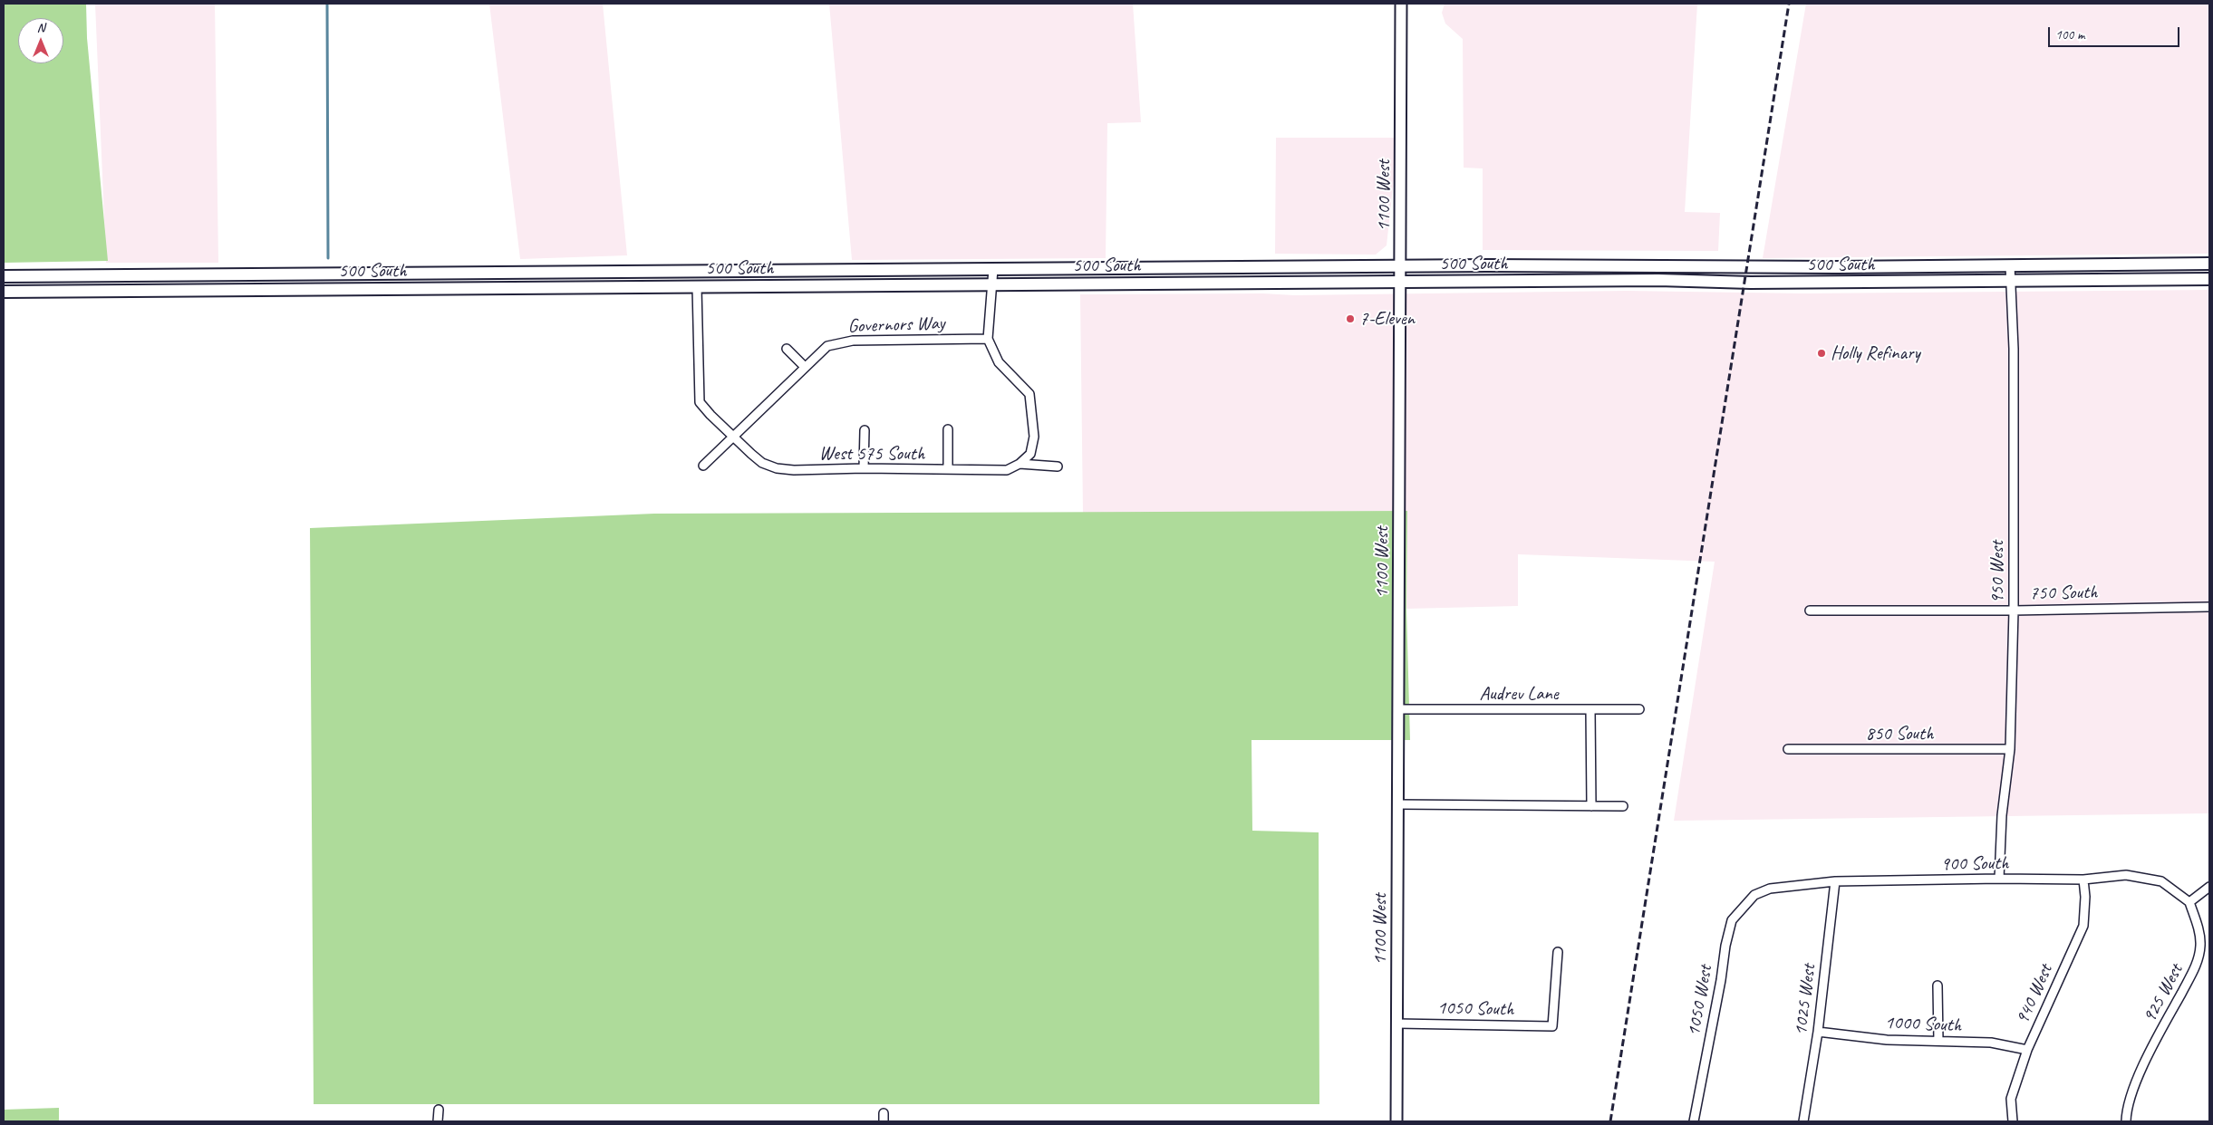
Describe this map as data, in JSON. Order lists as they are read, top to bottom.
{
  "streets": {
    "main road": ["500 South"],
    "street": [
      "1100 West",
      "Governors Way",
      "West 575 South",
      "950 West",
      "750 South",
      "Audrev Lane",
      "850 South",
      "900 South",
      "925 West",
      "940 West",
      "1025 West",
      "1050 West",
      "1050 South",
      "1000 South"
    ]
  },
  "crossings": [
    ["1100 West", "500 South"],
    ["1100 West", "Audrev Lane"],
    ["1100 West", "1050 South"],
    ["500 South", "West 575 South"],
    ["500 South", "950 West"],
    ["Governors Way", "West 575 South"],
    ["950 West", "750 South"],
    ["950 West", "850 South"],
    ["950 West", "900 South"],
    ["900 South", "925 West"],
    ["900 South", "940 West"],
    ["900 South", "1025 West"],
    ["900 South", "1050 West"],
    ["940 West", "1000 South"],
    ["1025 West", "1000 South"]
  ],
  "places": ["7-Eleven", "Holly Refinary"],
  "scale_bar": "100 m",
  "north": "top"
}
